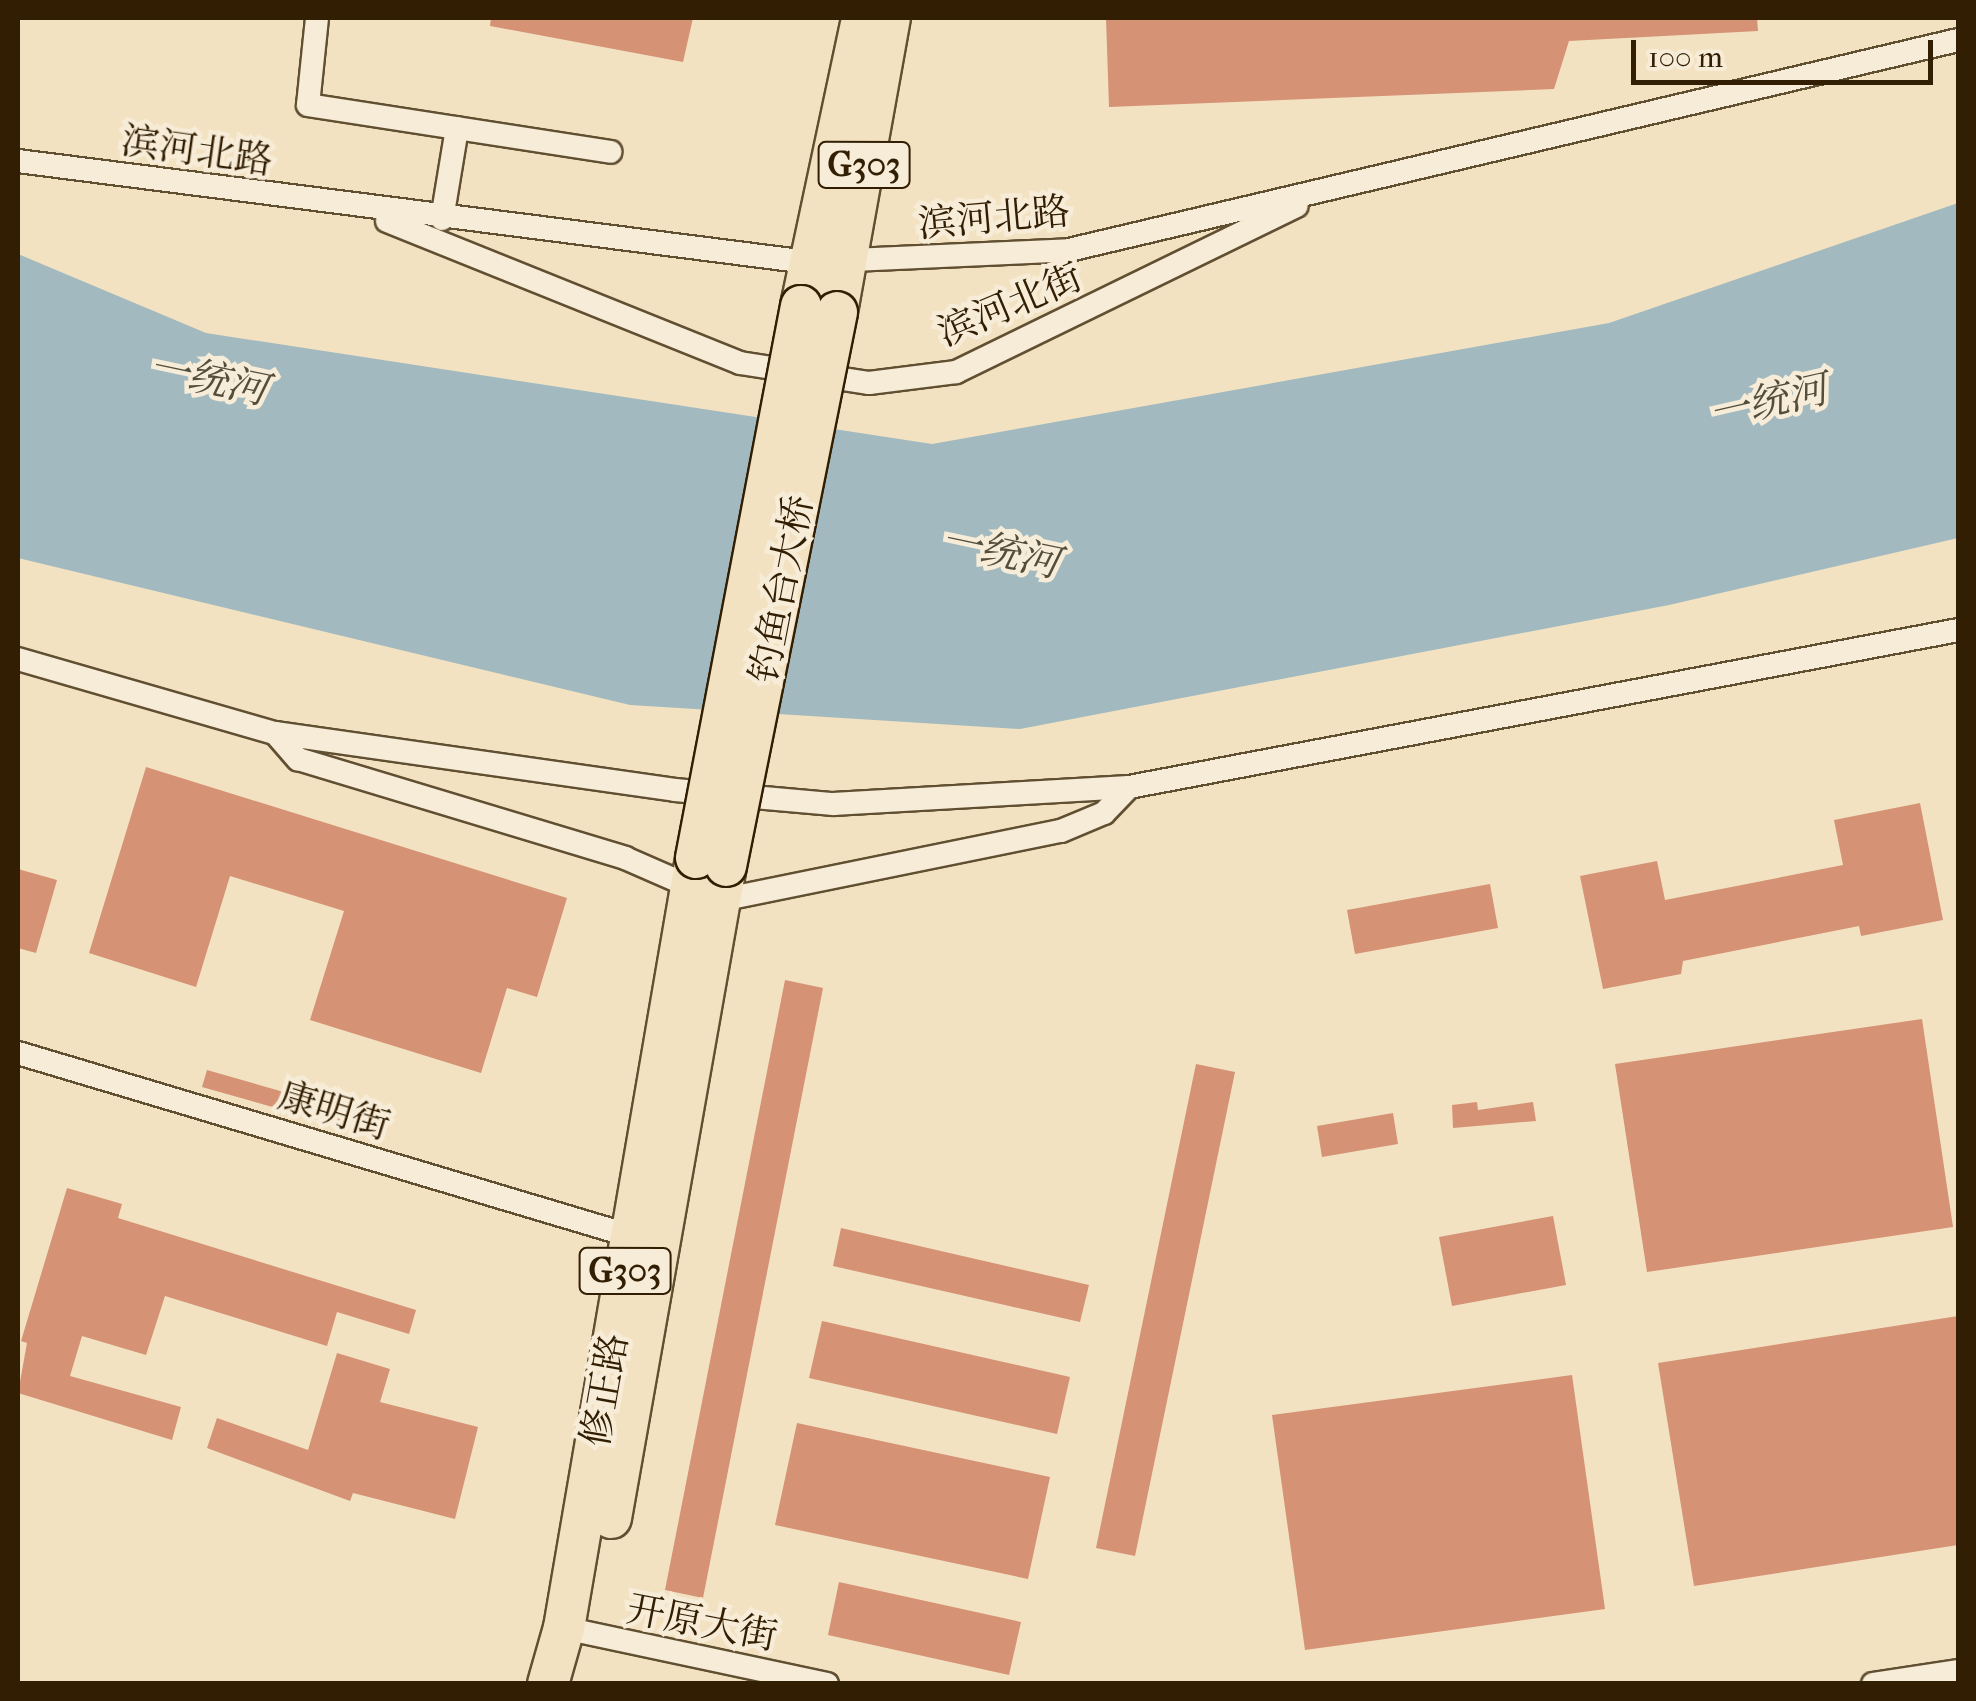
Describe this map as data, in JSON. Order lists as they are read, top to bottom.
{
  "streets": {
    "highway": ["G303", "钓鱼台大桥", "修正路"],
    "street": [
      "滨河北路",
      "滨河北街",
      "康明街",
      "开原大街"
    ]
  },
  "crossings": [
    ["滨河北路", "G303"],
    ["滨河北路", "滨河北街"],
    ["滨河北路", "钓鱼台大桥"],
    ["G303", "钓鱼台大桥"],
    ["钓鱼台大桥", "修正路"],
    ["康明街", "修正路"],
    ["修正路", "开原大街"]
  ],
  "water": ["一统河"],
  "scale_bar": "100 m"
}
